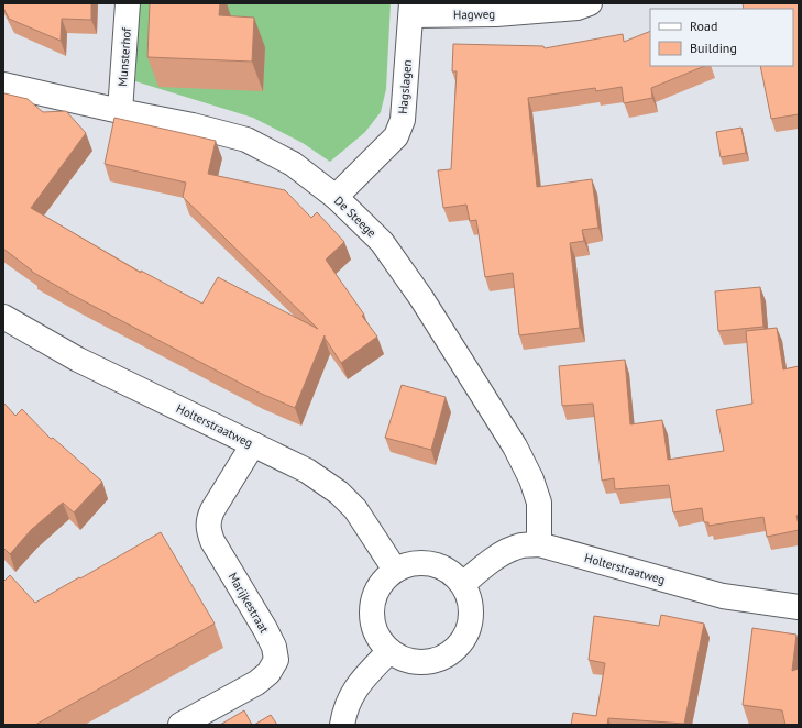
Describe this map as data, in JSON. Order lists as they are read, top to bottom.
{
  "streets": {
    "street": [
      "Hagweg",
      "Munsterhof",
      "Hagslagen",
      "De Steege",
      "Holterstraatweg",
      "Marijkestraat"
    ]
  },
  "crossings": [
    ["Hagweg", "Hagslagen"],
    ["Munsterhof", "De Steege"],
    ["Hagslagen", "De Steege"],
    ["De Steege", "Holterstraatweg"],
    ["Holterstraatweg", "Marijkestraat"]
  ],
  "legend": ["Road", "Building"]
}
